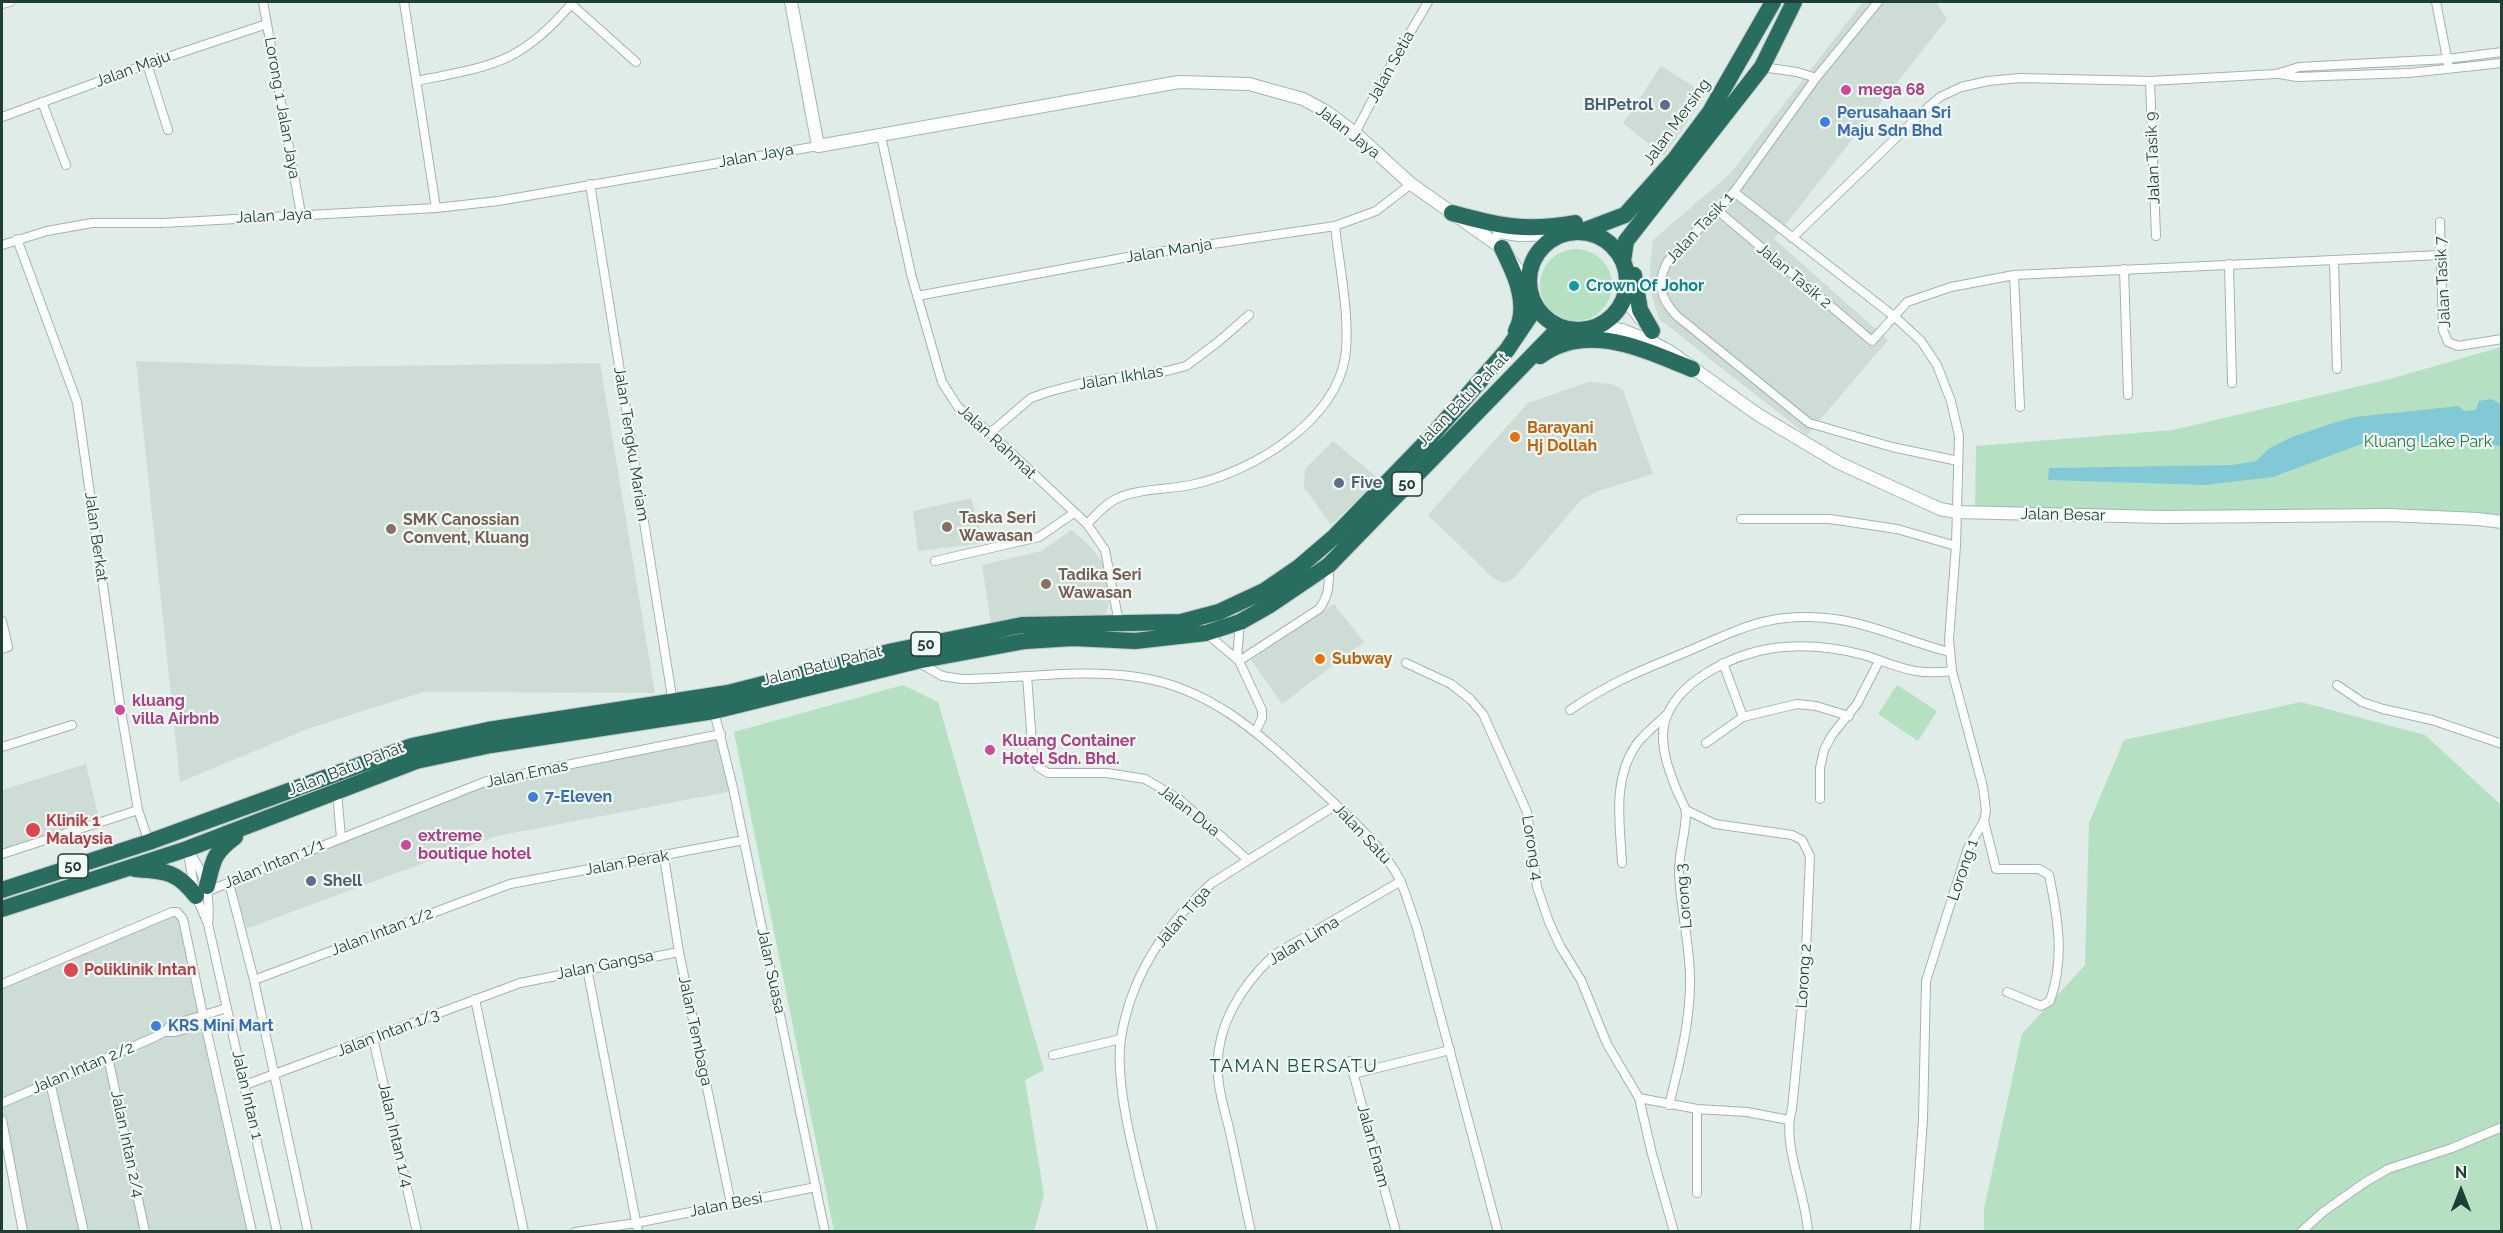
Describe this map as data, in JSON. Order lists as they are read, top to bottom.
{
  "streets": {
    "highway": ["Jalan Mersing", "Jalan Batu Pahat", "50"],
    "street": [
      "Jalan Setia",
      "Jalan Maju",
      "Lorong 1 Jalan Jaya",
      "Jalan Jaya",
      "Jalan Tasik 9",
      "Jalan Tasik 1",
      "Jalan Manja",
      "Jalan Tasik 2",
      "Jalan Tasik 7",
      "Jalan Ikhlas",
      "Jalan Rahmat",
      "Jalan Tengku Mariam",
      "Jalan Besar",
      "Jalan Berkat",
      "Jalan Emas",
      "Jalan Dua",
      "Jalan Satu",
      "Lorong 4",
      "Jalan Perak",
      "Jalan Intan 1/1",
      "Lorong 1",
      "Lorong 3",
      "Jalan Tiga",
      "Jalan Intan 1/2",
      "Jalan Lima",
      "Jalan Gangsa",
      "Jalan Suasa",
      "Lorong 2",
      "Jalan Tembaga",
      "Jalan Intan 1/3",
      "Jalan Intan 2/2",
      "Jalan Intan 1",
      "Jalan Intan 1/4",
      "Jalan Intan 2/4",
      "Jalan Enam",
      "Jalan Besi"
    ]
  },
  "crossings": [
    ["Jalan Setia", "Jalan Jaya"],
    ["Jalan Maju", "Lorong 1 Jalan Jaya"],
    ["Lorong 1 Jalan Jaya", "Jalan Jaya"],
    ["Jalan Mersing", "Jalan Jaya"],
    ["Jalan Mersing", "Jalan Batu Pahat"],
    ["Jalan Mersing", "Jalan Besar"],
    ["Jalan Jaya", "Jalan Manja"],
    ["Jalan Jaya", "Jalan Batu Pahat"],
    ["Jalan Jaya", "Jalan Rahmat"],
    ["Jalan Jaya", "Jalan Tengku Mariam"],
    ["Jalan Jaya", "Jalan Besar"],
    ["Jalan Jaya", "Jalan Berkat"],
    ["Jalan Tasik 1", "Jalan Tasik 2"],
    ["Jalan Tasik 1", "Lorong 1"],
    ["Jalan Manja", "Jalan Rahmat"],
    ["Jalan Tasik 2", "Lorong 1"],
    ["Jalan Ikhlas", "Jalan Rahmat"],
    ["Jalan Batu Pahat", "Jalan Rahmat"],
    ["Jalan Batu Pahat", "Jalan Tengku Mariam"],
    ["Jalan Batu Pahat", "Jalan Besar"],
    ["Jalan Batu Pahat", "Jalan Berkat"],
    ["Jalan Batu Pahat", "Jalan Satu"],
    ["Jalan Batu Pahat", "Jalan Suasa"],
    ["Jalan Batu Pahat", "Jalan Intan 1"],
    ["Jalan Besar", "Lorong 1"],
    ["Jalan Emas", "Jalan Intan 1/1"],
    ["Jalan Emas", "Jalan Suasa"],
    ["Jalan Dua", "Jalan Satu"],
    ["Jalan Dua", "Jalan Tiga"],
    ["Jalan Satu", "Jalan Tiga"],
    ["Jalan Satu", "Jalan Lima"],
    ["Jalan Perak", "Jalan Intan 1/2"],
    ["Jalan Perak", "Jalan Suasa"],
    ["Jalan Perak", "Jalan Tembaga"],
    ["Jalan Intan 1/1", "Jalan Intan 1"],
    ["Lorong 1", "Lorong 3"],
    ["Lorong 3", "Lorong 2"],
    ["Jalan Intan 1/2", "Jalan Intan 1"],
    ["Jalan Gangsa", "Jalan Tembaga"],
    ["Jalan Gangsa", "Jalan Intan 1/3"],
    ["Jalan Suasa", "Jalan Besi"],
    ["Jalan Tembaga", "Jalan Besi"],
    ["Jalan Intan 1/3", "Jalan Intan 1"],
    ["Jalan Intan 1/3", "Jalan Intan 1/4"],
    ["Jalan Intan 2/2", "Jalan Intan 1"],
    ["Jalan Intan 2/2", "Jalan Intan 2/4"]
  ],
  "districts": ["TAMAN BERSATU"],
  "parks": ["Kluang Lake Park"],
  "places": [
    "mega 68",
    "BHPetrol",
    "Perusahaan Sri Maju Sdn Bhd",
    "Crown Of Johor",
    "Barayani Hj Dollah",
    "Five",
    "Taska Seri Wawasan",
    "SMK Canossian Convent, Kluang",
    "Tadika Seri Wawasan",
    "Subway",
    "kluang villa Airbnb",
    "Kluang Container Hotel Sdn. Bhd.",
    "7-Eleven",
    "Klinik 1 Malaysia",
    "extreme boutique hotel",
    "Shell",
    "Poliklinik Intan",
    "KRS Mini Mart"
  ],
  "north": "top"
}
